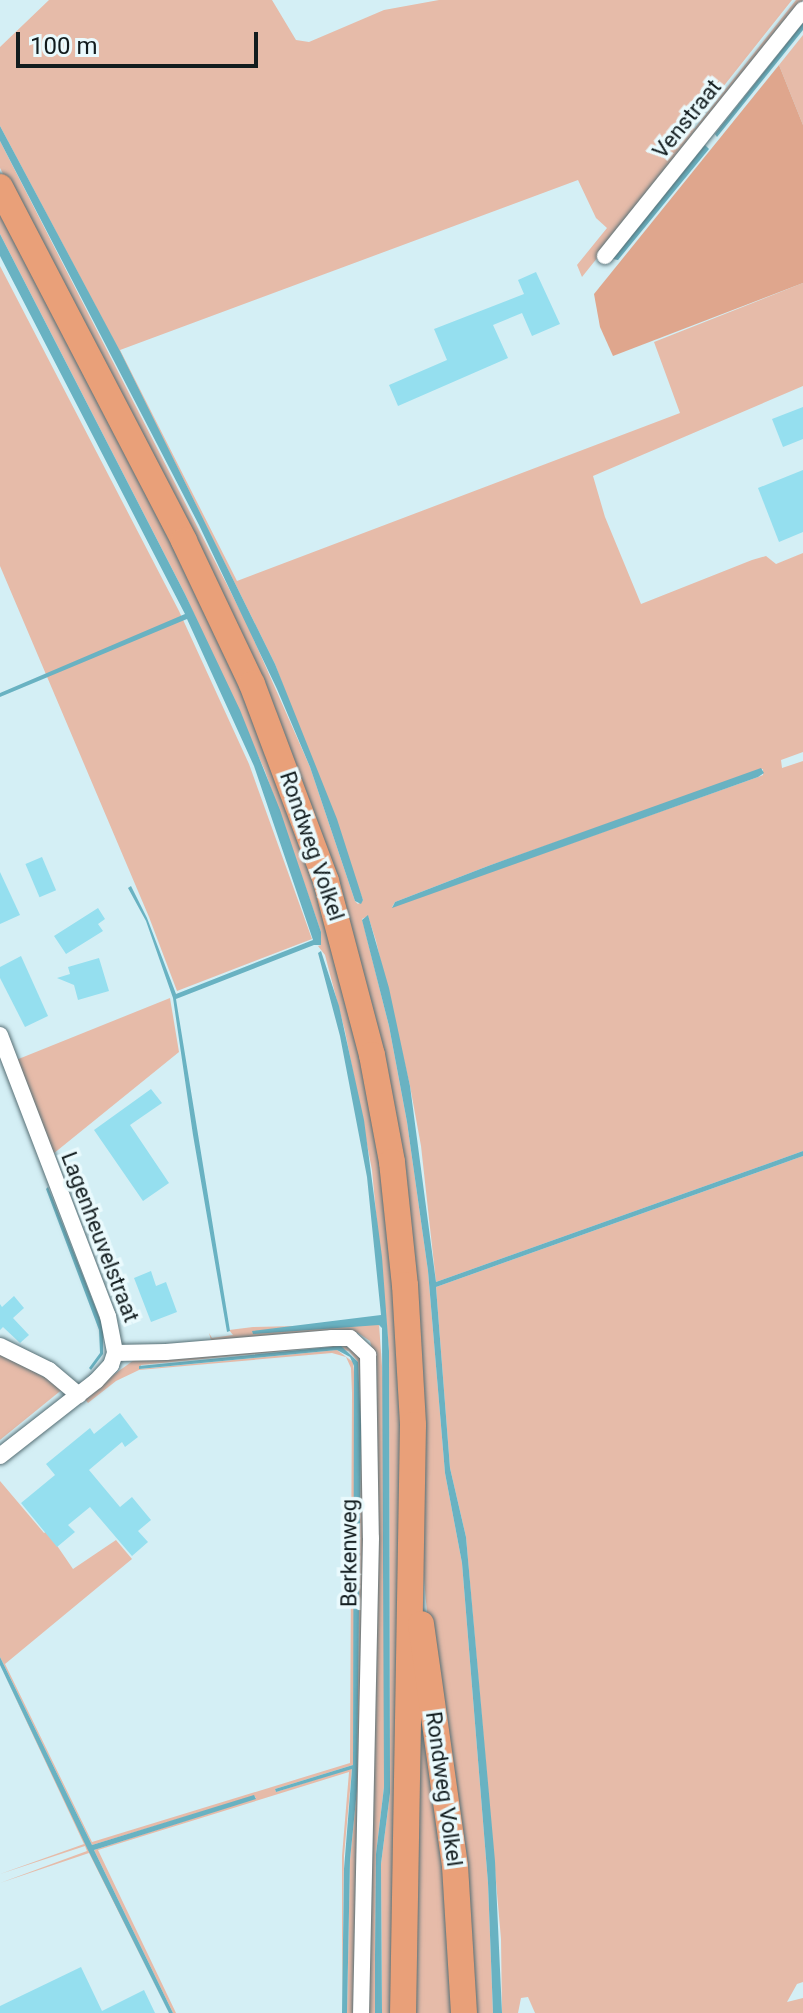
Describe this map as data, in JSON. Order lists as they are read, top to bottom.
{
  "streets": {
    "main road": ["Rondweg Volkel"],
    "street": ["Venstraat", "Lagenheuvelstraat", "Berkenweg"]
  },
  "crossings": [
    ["Lagenheuvelstraat", "Berkenweg"]
  ],
  "scale_bar": "100 m"
}
